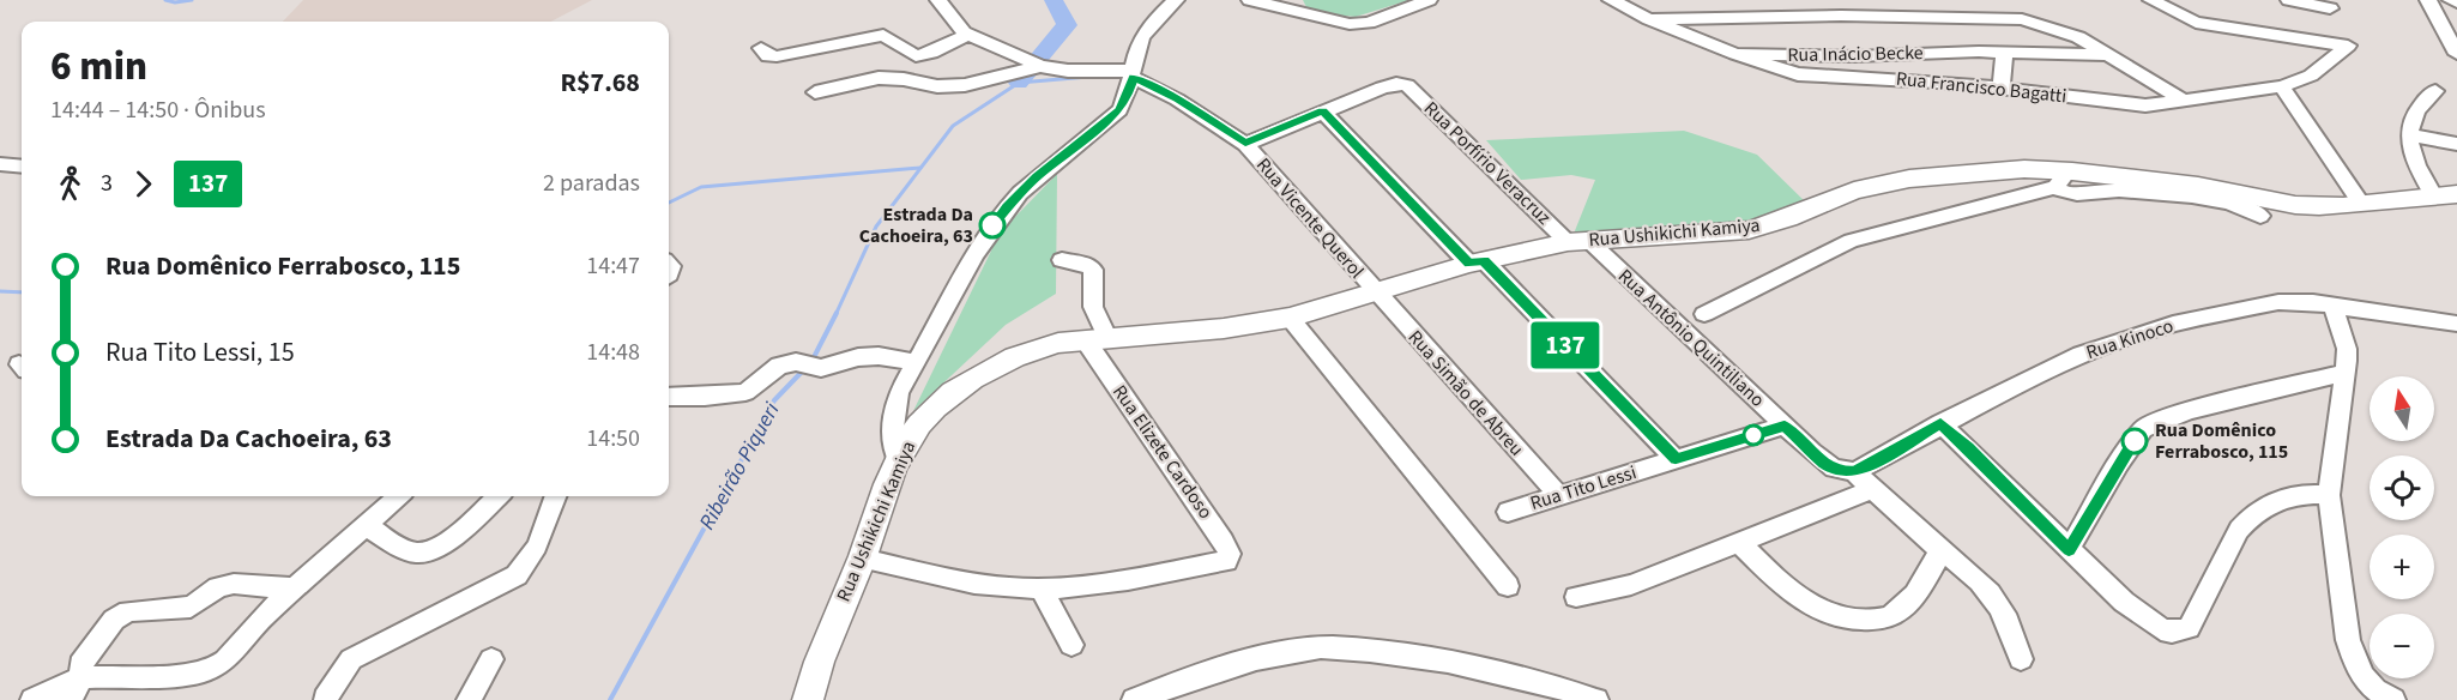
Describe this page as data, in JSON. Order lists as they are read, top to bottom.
{
  "streets": {
    "main road": ["Rua Ushikichi Kamiya"],
    "street": [
      "Rua Inácio Becke",
      "Rua Francisco Bagatti",
      "Rua Porfírio Veracruz",
      "Rua Vicente Querol",
      "Rua Antônio Quintiliano",
      "Rua Kinoco",
      "Rua Simão de Abreu",
      "Rua Elizete Cardoso",
      "Rua Tito Lessi"
    ]
  },
  "crossings": [
    ["Rua Inácio Becke", "Rua Francisco Bagatti"],
    ["Rua Porfírio Veracruz", "Rua Ushikichi Kamiya"],
    ["Rua Porfírio Veracruz", "Rua Antônio Quintiliano"],
    ["Rua Vicente Querol", "Rua Ushikichi Kamiya"],
    ["Rua Vicente Querol", "Rua Simão de Abreu"],
    ["Rua Ushikichi Kamiya", "Rua Antônio Quintiliano"],
    ["Rua Ushikichi Kamiya", "Rua Simão de Abreu"],
    ["Rua Ushikichi Kamiya", "Rua Elizete Cardoso"],
    ["Rua Antônio Quintiliano", "Rua Tito Lessi"],
    ["Rua Simão de Abreu", "Rua Tito Lessi"]
  ],
  "water": ["Ribeirão Piqueri"],
  "places": ["Estrada Da Cachoeira, 63", "Rua Domênico Ferrabosco, 115"],
  "lines": ["bus line 137"],
  "north": "top",
  "page": {
    "on_map": "137",
    "heading": ["6 min", "14:44 – 14:50 · Ônibus", "R$7.68"],
    "legs": ["3", "137", "2 paradas"],
    "list": [
      {
        "name": "Rua Domênico Ferrabosco, 115",
        "value": "14:47"
      },
      {
        "name": "Rua Tito Lessi, 15",
        "value": "14:48"
      },
      {
        "name": "Estrada Da Cachoeira, 63",
        "value": "14:50"
      }
    ],
    "map_buttons": ["+", "−"]
  }
}
